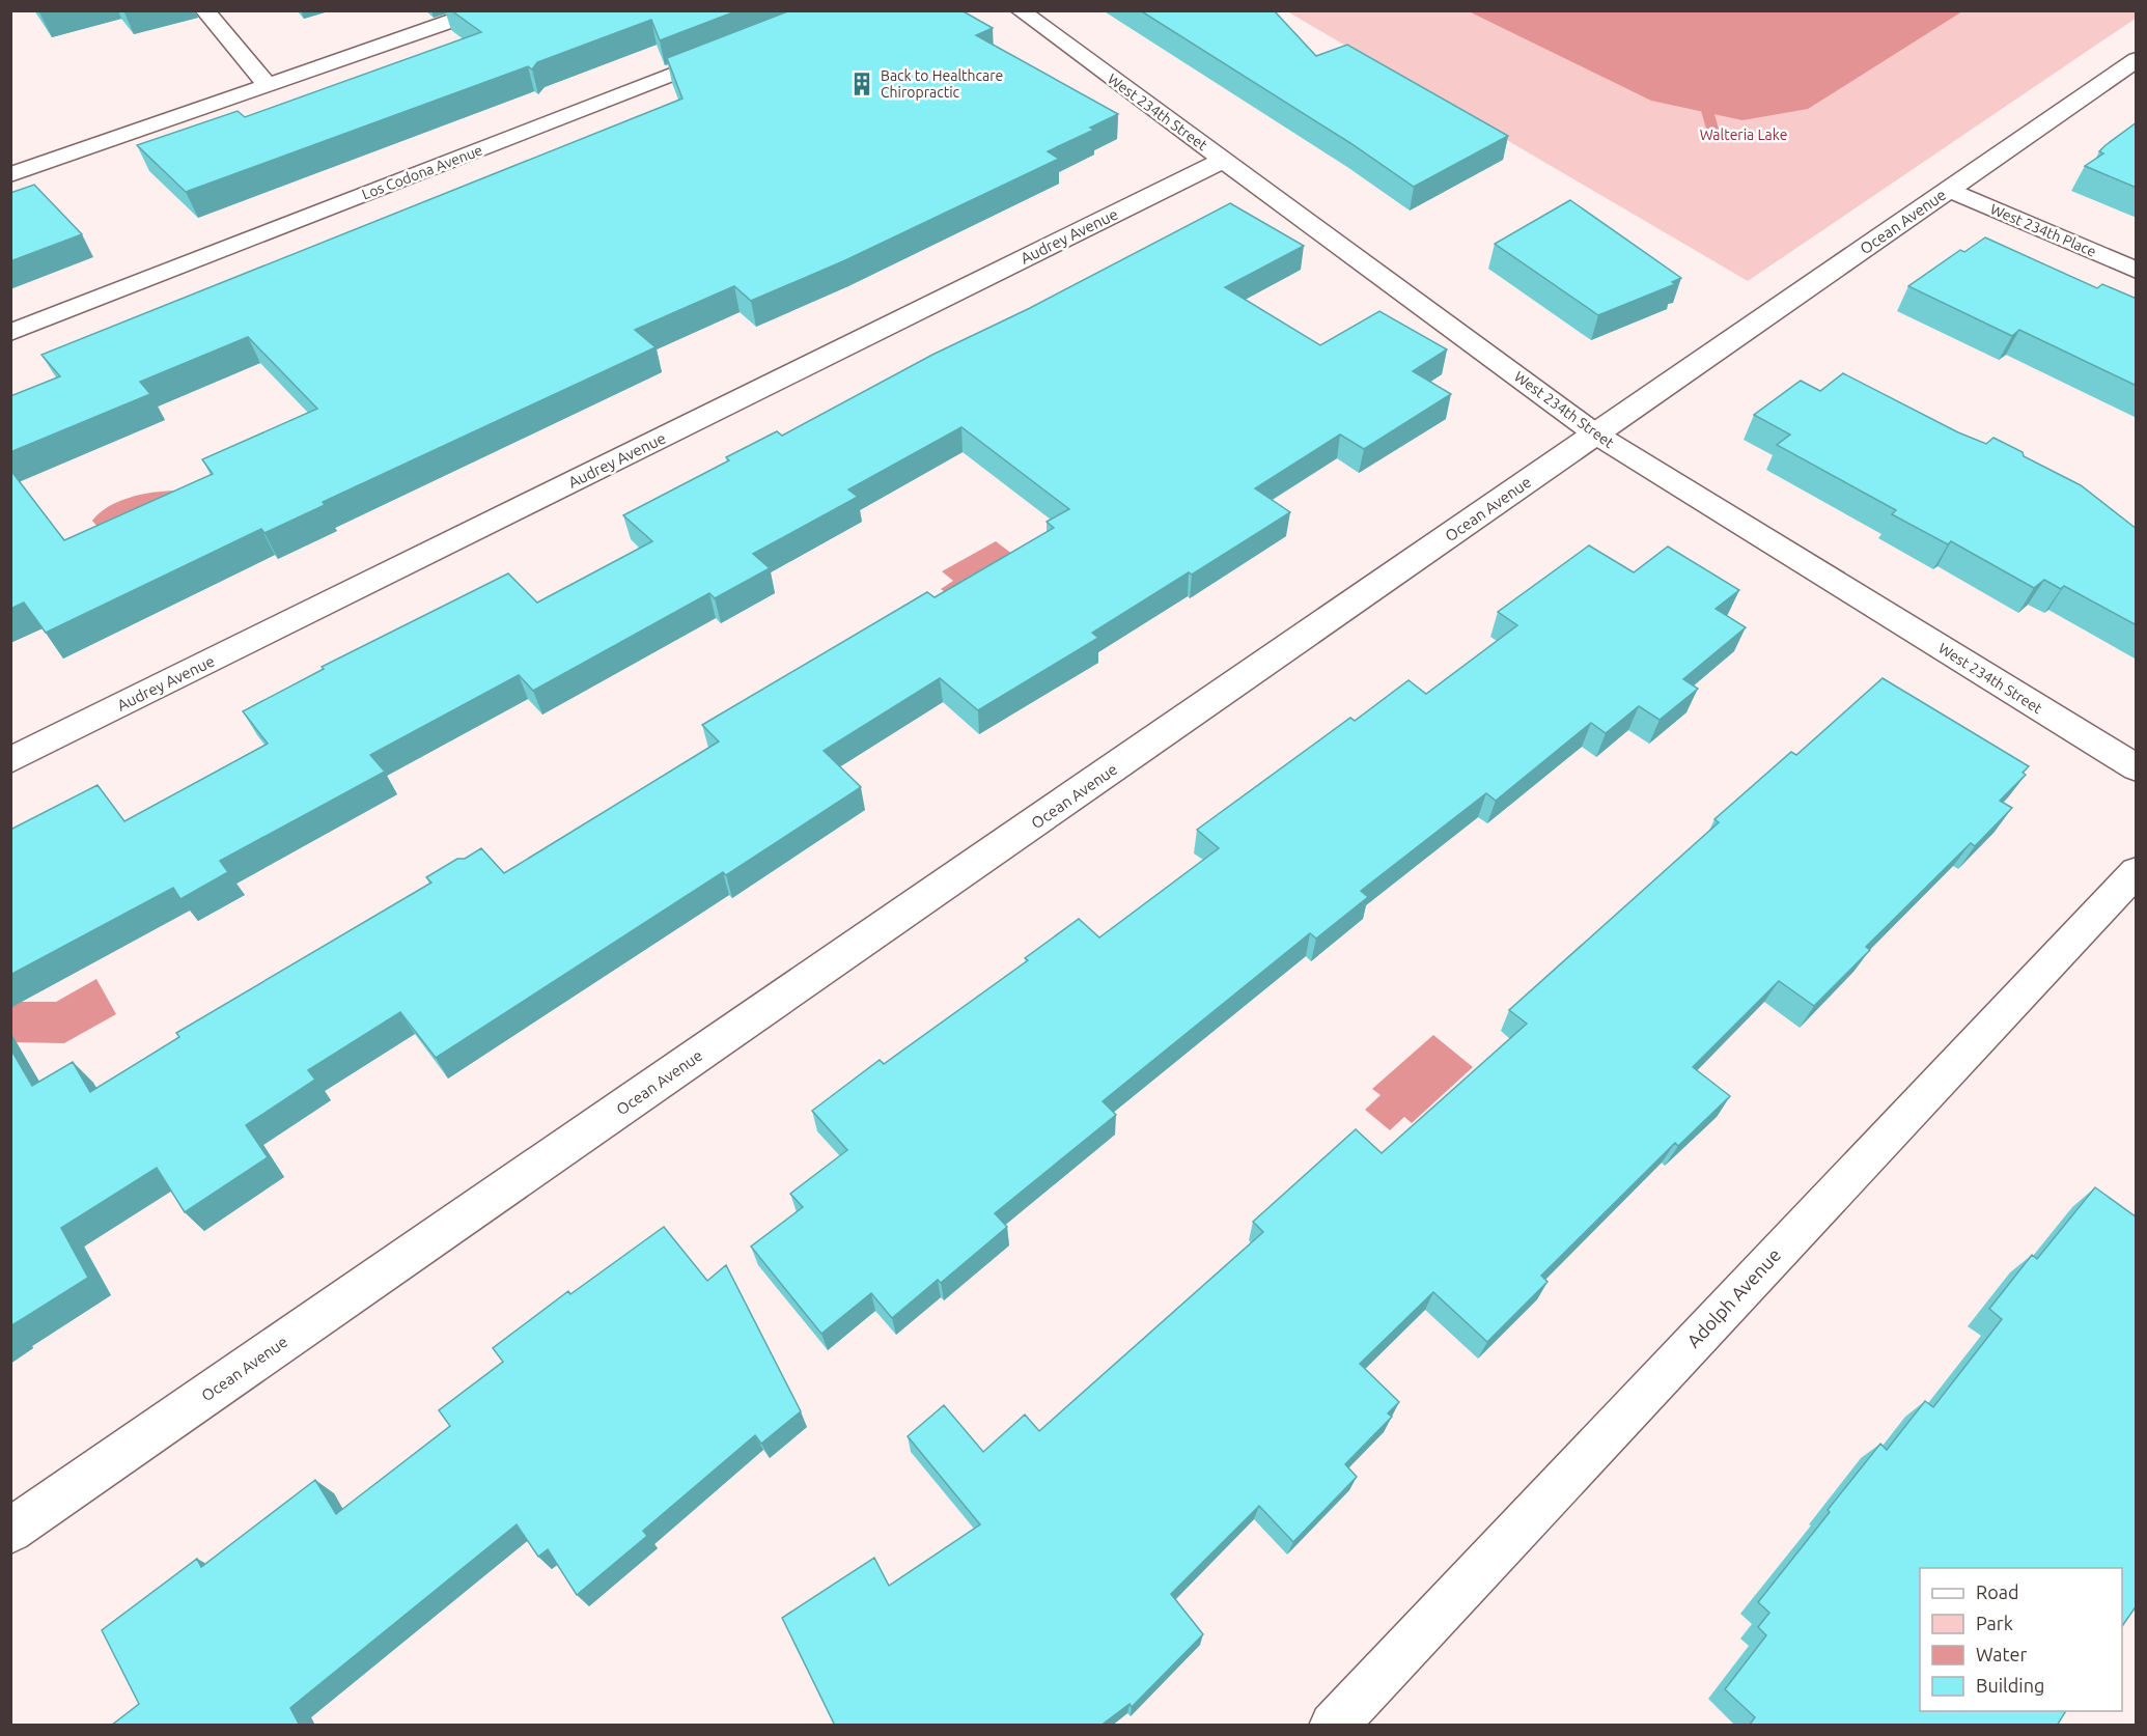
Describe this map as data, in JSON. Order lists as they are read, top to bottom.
{
  "streets": {
    "street": [
      "West 234th Street",
      "Los Codona Avenue",
      "Ocean Avenue",
      "West 234th Place",
      "Audrey Avenue",
      "Adolph Avenue"
    ]
  },
  "crossings": [
    ["West 234th Street", "Ocean Avenue"],
    ["West 234th Street", "Audrey Avenue"],
    ["Ocean Avenue", "West 234th Place"]
  ],
  "parks": ["Walteria Lake"],
  "places": {
    "building": ["Back to Healthcare Chiropractic"]
  },
  "legend": [
    "Road",
    "Park",
    "Water",
    "Building"
  ]
}
